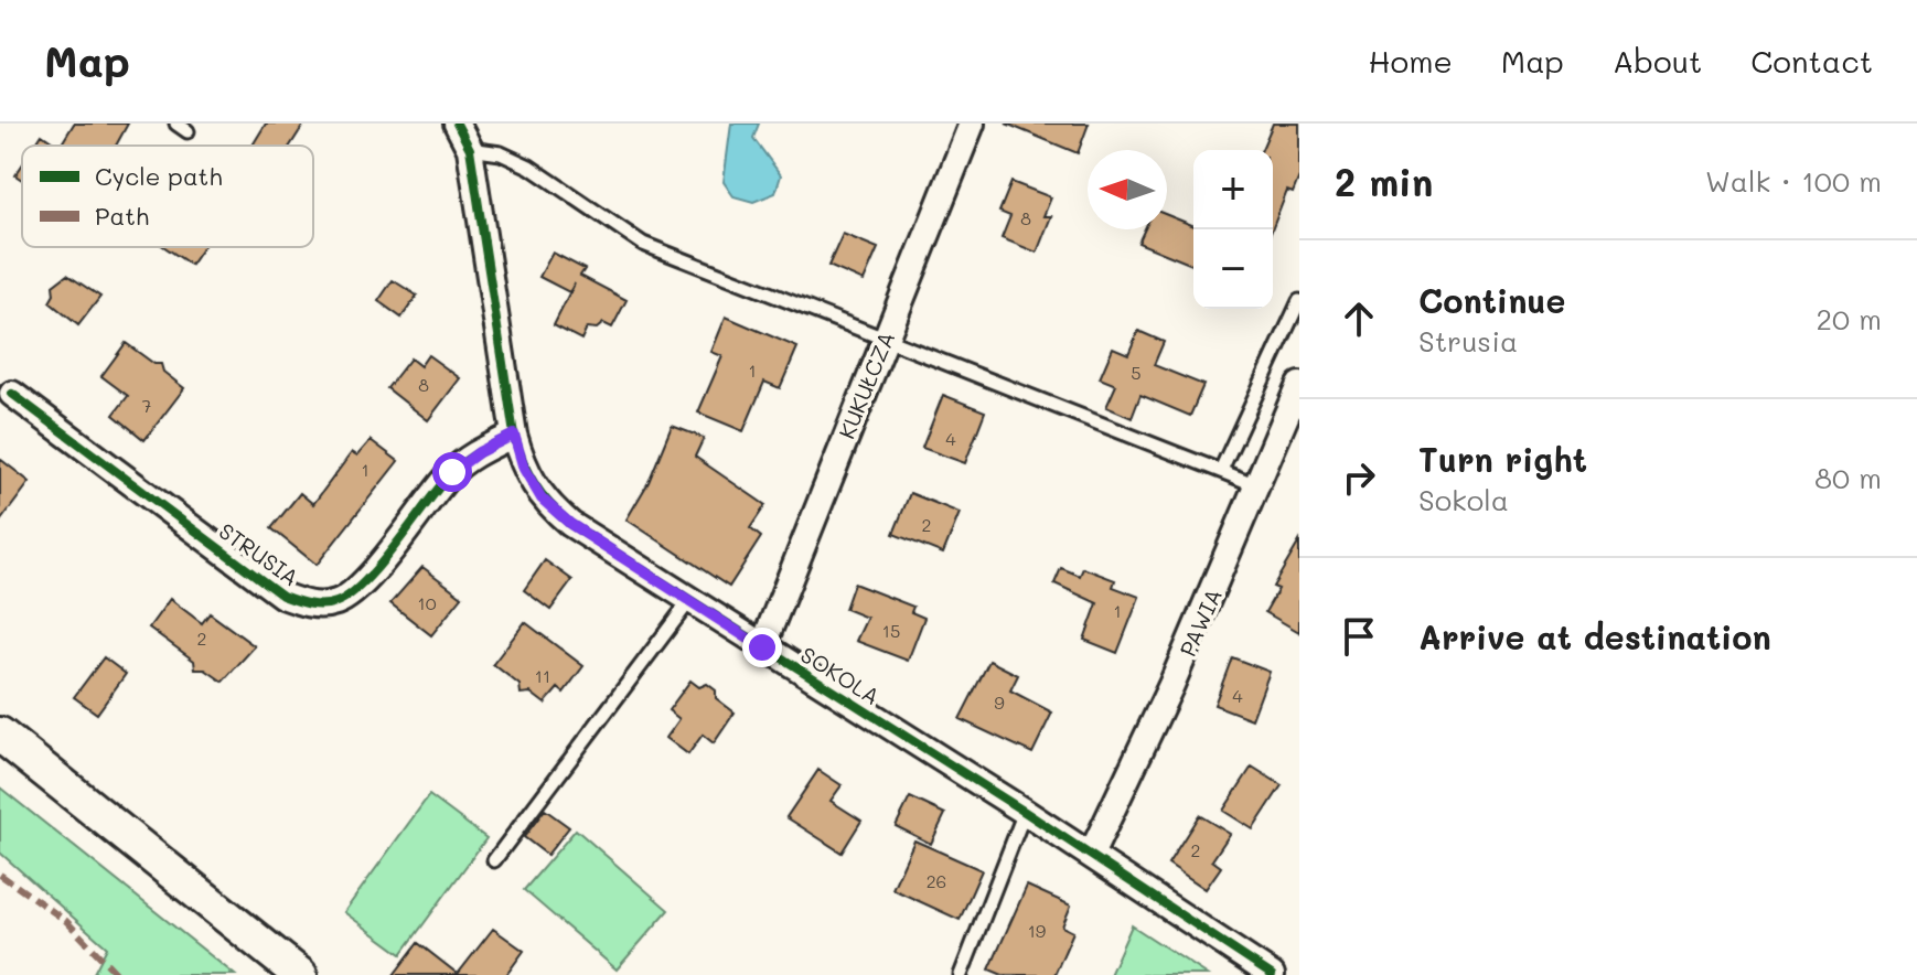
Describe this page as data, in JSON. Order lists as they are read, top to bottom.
{
  "streets": {
    "street": [
      "KUKUŁCZA",
      "STRUSIA",
      "PAWIA",
      "SOKOLA"
    ]
  },
  "crossings": [
    ["KUKUŁCZA", "SOKOLA"],
    ["STRUSIA", "SOKOLA"],
    ["PAWIA", "SOKOLA"]
  ],
  "house_numbers": [
    "8",
    "1",
    "5",
    "8",
    "7",
    "4",
    "1",
    "2",
    "10",
    "1",
    "15",
    "2",
    "11",
    "4",
    "9",
    "2",
    "26",
    "19"
  ],
  "legend": ["Cycle path", "Path"],
  "north": "left",
  "page": {
    "header": "Map",
    "nav": [
      "Home",
      "Map",
      "About",
      "Contact"
    ],
    "heading": ["2 min", "Walk · 100 m"],
    "map_buttons": ["+", "−"],
    "list": [
      ["Continue", "Strusia", "20 m"],
      ["Turn right", "Sokola", "80 m"],
      "Arrive at destination"
    ]
  }
}
